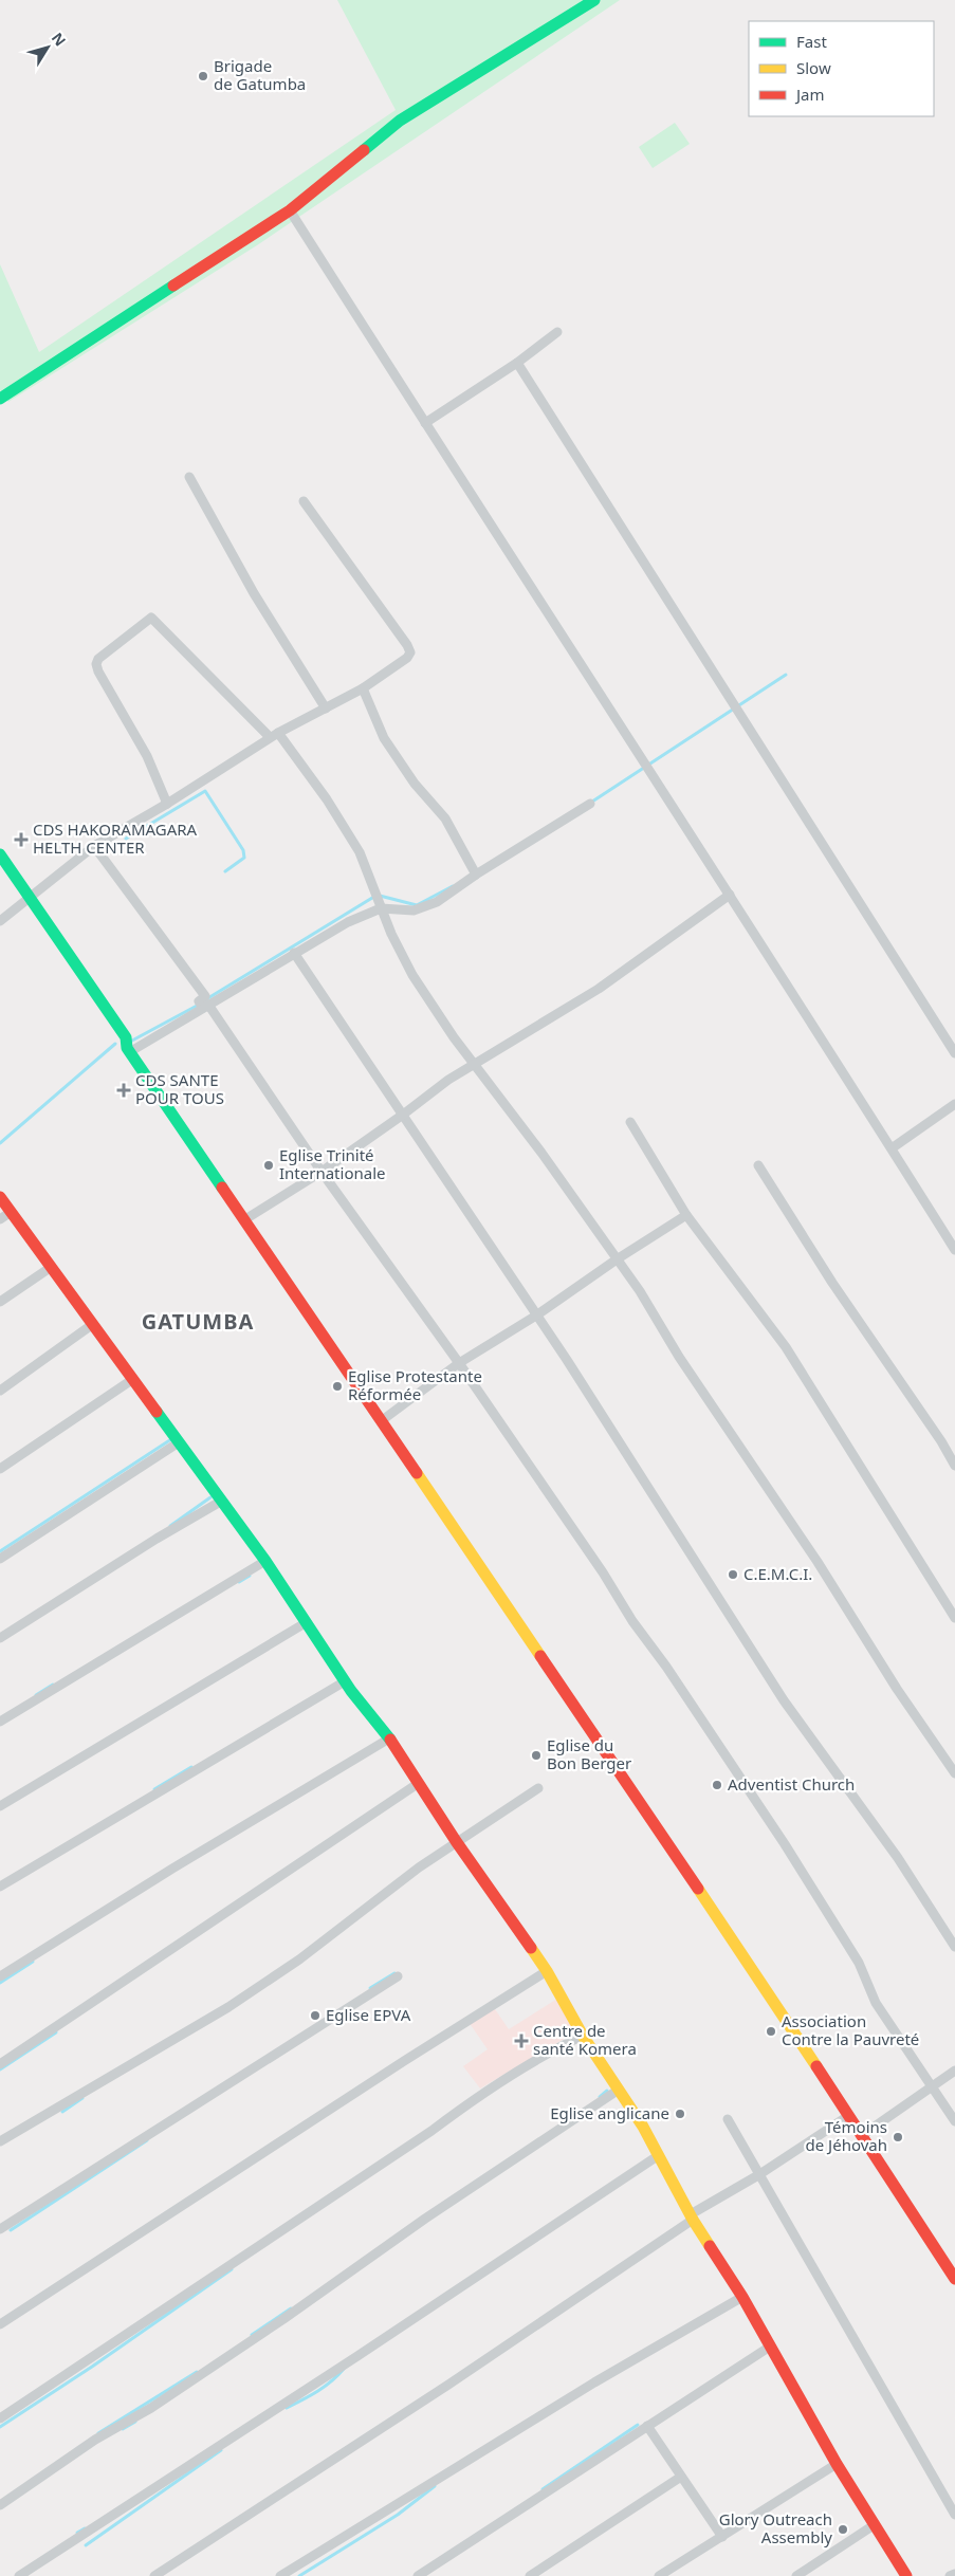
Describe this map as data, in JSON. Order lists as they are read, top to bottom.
{
  "districts": ["GATUMBA"],
  "places": {
    "other": [
      "Brigade de Gatumba",
      "Eglise Trinité Internationale",
      "Eglise Protestante Réformée",
      "C.E.M.C.I.",
      "Eglise du Bon Berger",
      "Adventist Church",
      "Eglise EPVA",
      "Association Contre la Pauvreté",
      "Eglise anglicane",
      "Témoins de Jéhovah",
      "Glory Outreach Assembly"
    ],
    "health": ["CDS HAKORAMAGARA HELTH CENTER", "CDS SANTE POUR TOUS", "Centre de santé Komera"]
  },
  "legend": ["Fast", "Slow", "Jam"],
  "north": "top right"
}
